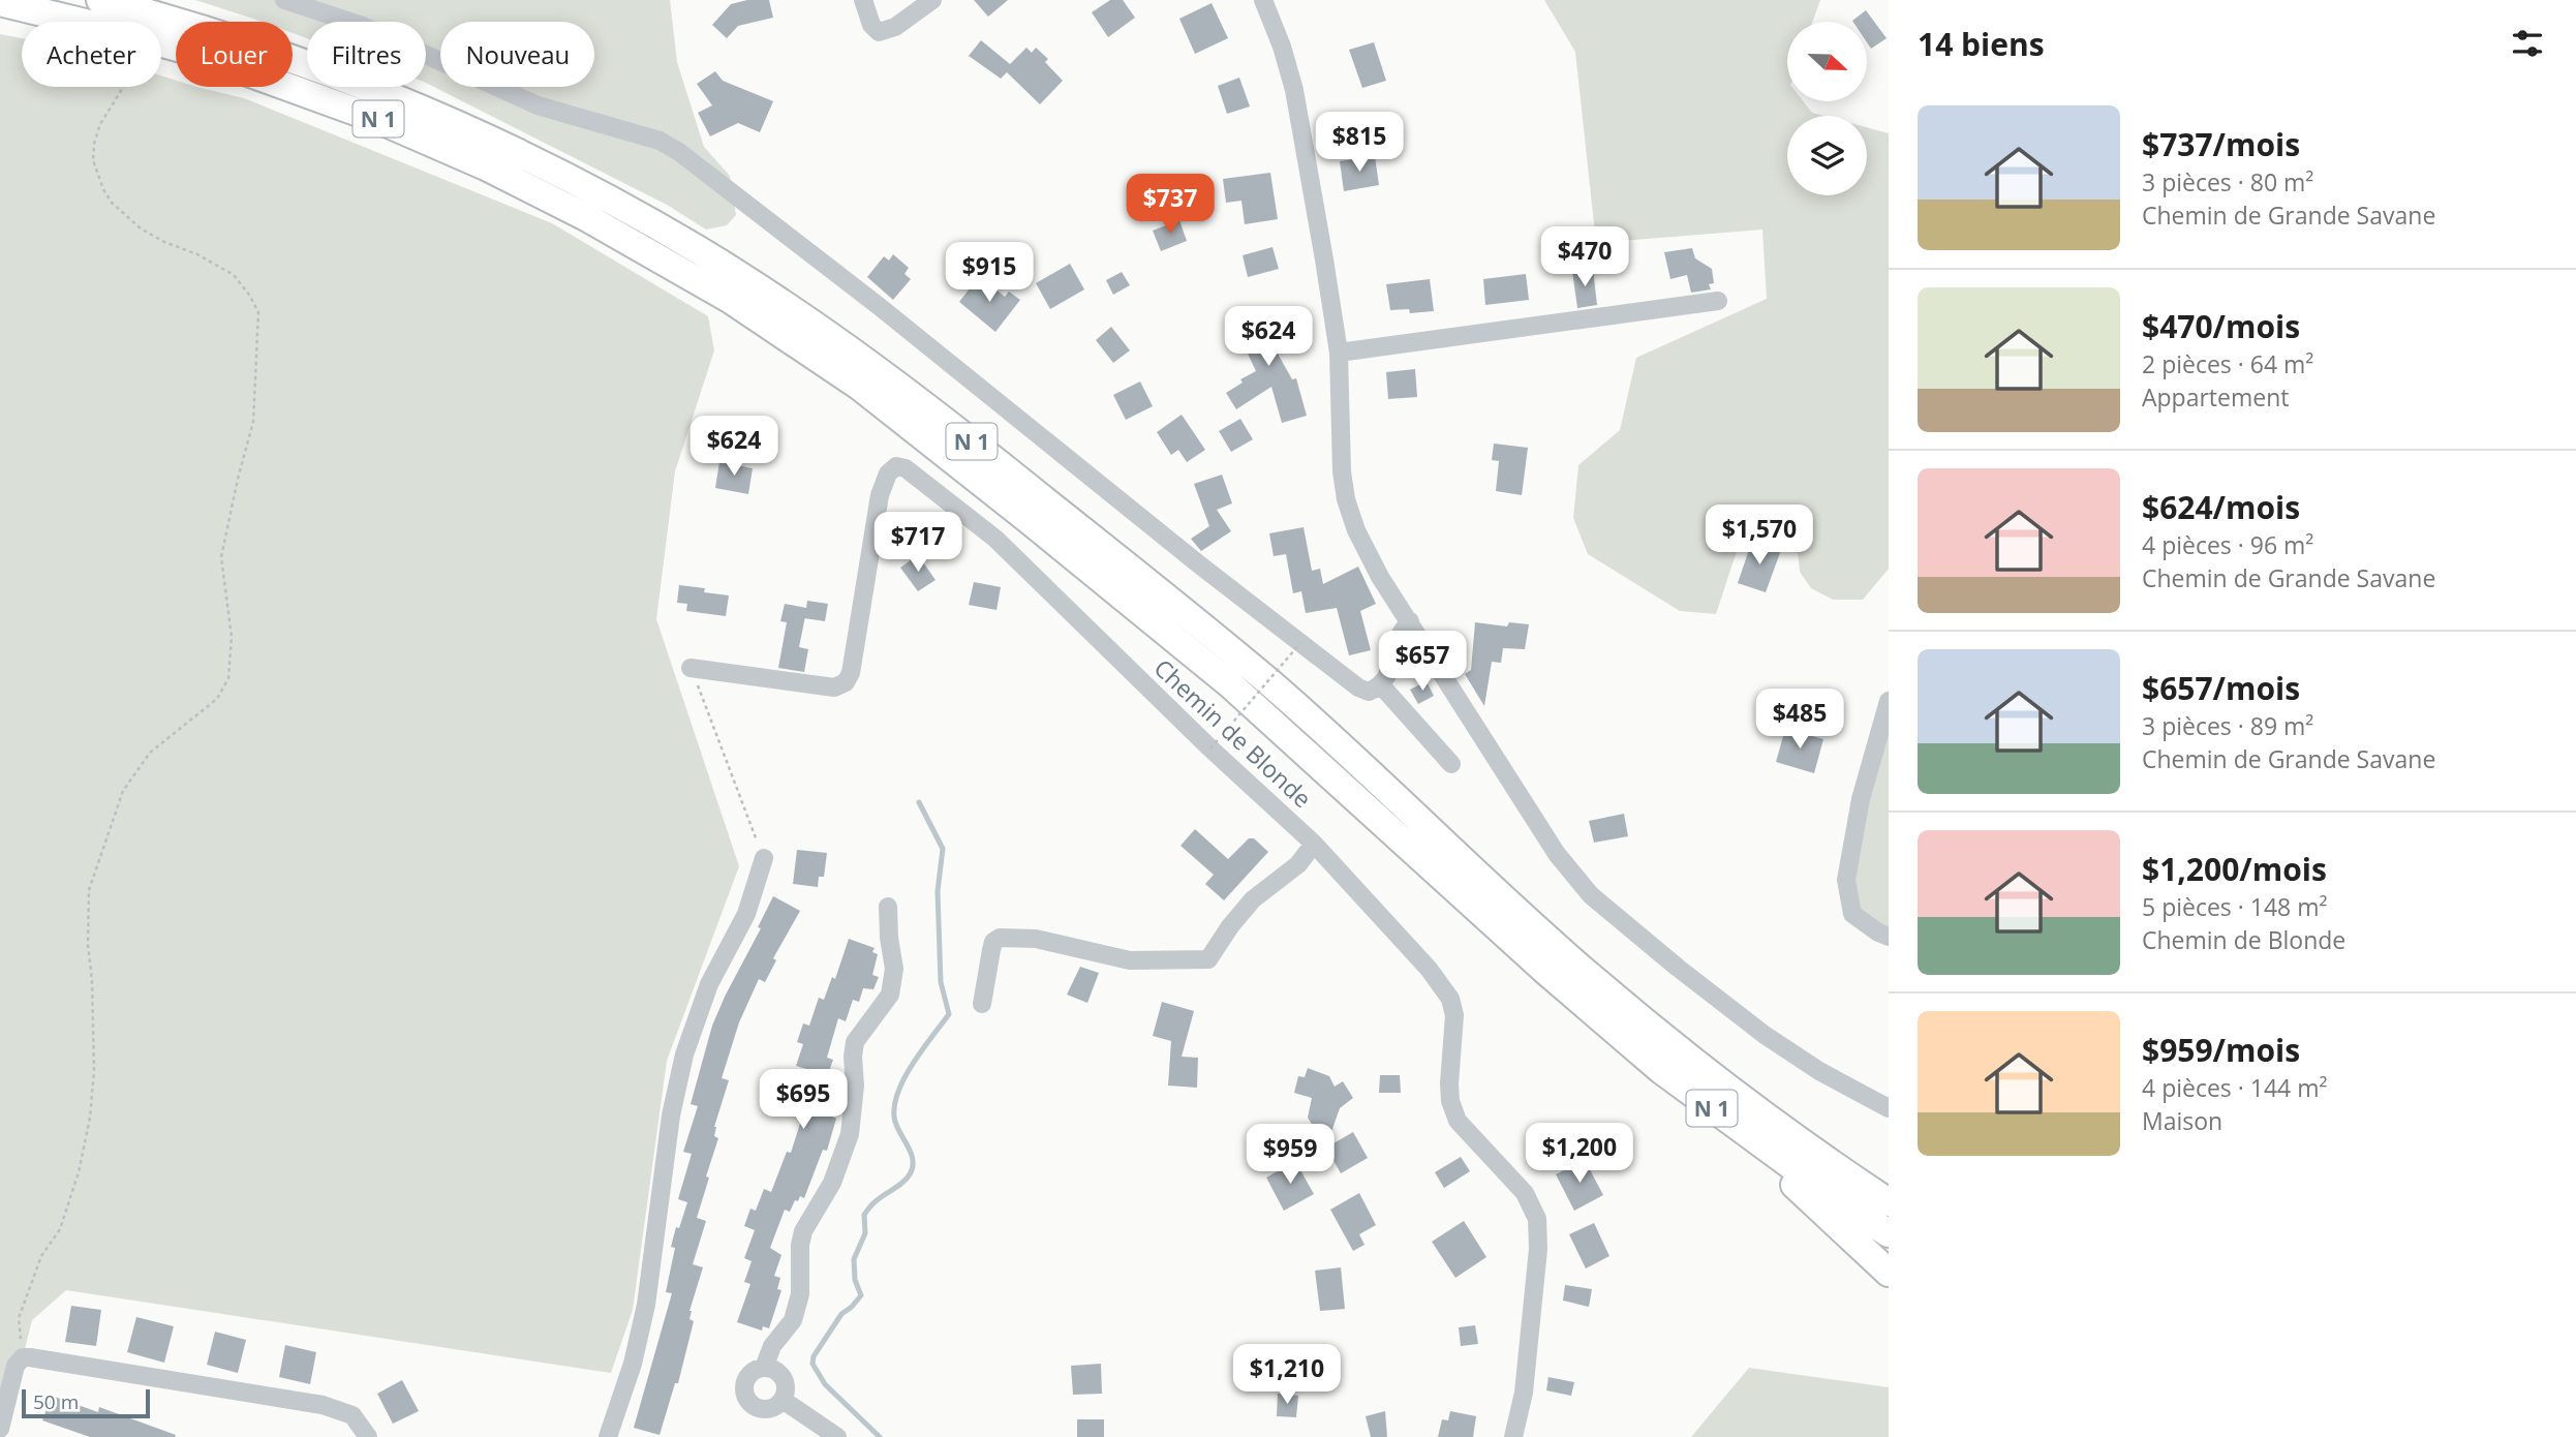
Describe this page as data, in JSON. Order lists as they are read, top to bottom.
{
  "streets": {
    "highway": ["N 1"],
    "street": ["Chemin de Blonde"]
  },
  "scale_bar": "50 m",
  "north": "right",
  "page": {
    "heading": "14 biens",
    "chip": [
      "Acheter",
      "Louer",
      "Filtres",
      "Nouveau"
    ],
    "list": [
      {
        "name": "$737/mois",
        "note": "3 pièces · 80 m² · Chemin de Grande Savane"
      },
      {
        "name": "$470/mois",
        "note": "2 pièces · 64 m² · Appartement"
      },
      {
        "name": "$624/mois",
        "note": "4 pièces · 96 m² · Chemin de Grande Savane"
      },
      {
        "name": "$657/mois",
        "note": "3 pièces · 89 m² · Chemin de Grande Savane"
      },
      {
        "name": "$1,200/mois",
        "note": "5 pièces · 148 m² · Chemin de Blonde"
      },
      {
        "name": "$959/mois",
        "note": "4 pièces · 144 m² · Maison"
      }
    ],
    "price": [
      "$815",
      "$737",
      "$470",
      "$915",
      "$624",
      "$624",
      "$1,570",
      "$717",
      "$657",
      "$485",
      "$695",
      "$1,200",
      "$959",
      "$1,210"
    ],
    "scale": "50 m"
  }
}
